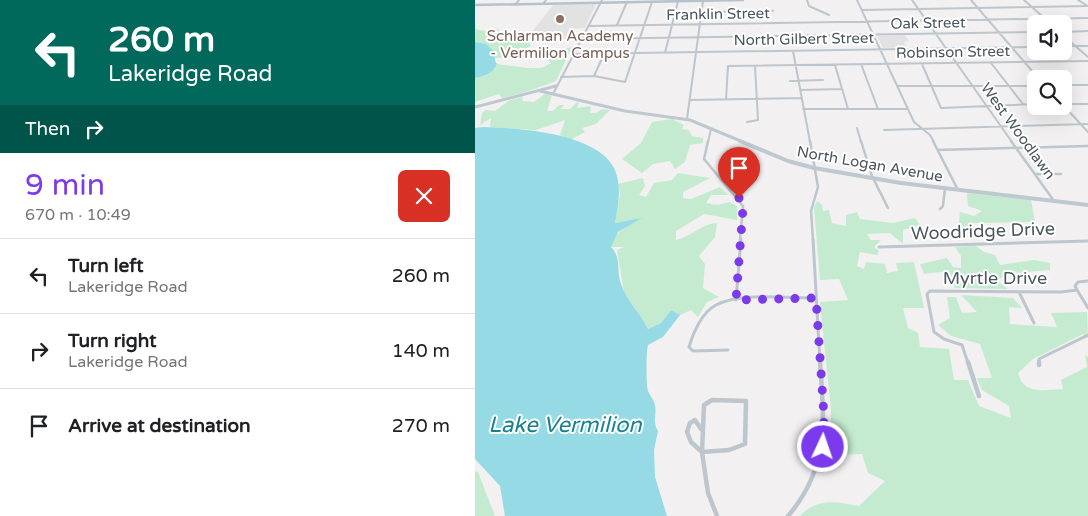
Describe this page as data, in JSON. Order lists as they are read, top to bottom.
{
  "streets": {
    "street": [
      "Franklin Street",
      "Oak Street",
      "North Gilbert Street",
      "Robinson Street",
      "West Woodlawn",
      "North Logan Avenue",
      "Woodridge Drive",
      "Myrtle Drive"
    ]
  },
  "crossings": [
    ["Franklin Street", "West Woodlawn"],
    ["Oak Street", "West Woodlawn"],
    ["North Gilbert Street", "West Woodlawn"],
    ["Robinson Street", "West Woodlawn"],
    ["West Woodlawn", "North Logan Avenue"]
  ],
  "water": ["Lake Vermilion"],
  "places": ["Schlarman Academy - Vermilion Campus"],
  "page": {
    "turn": ["260 m", "Lakeridge Road"],
    "then": "Then",
    "heading": ["9 min", "670 m · 10:49"],
    "list": [
      {
        "name": "Turn left",
        "note": "Lakeridge Road",
        "value": "260 m"
      },
      {
        "name": "Turn right",
        "note": "Lakeridge Road",
        "value": "140 m"
      },
      {
        "name": "Arrive at destination",
        "value": "270 m"
      }
    ]
  }
}
